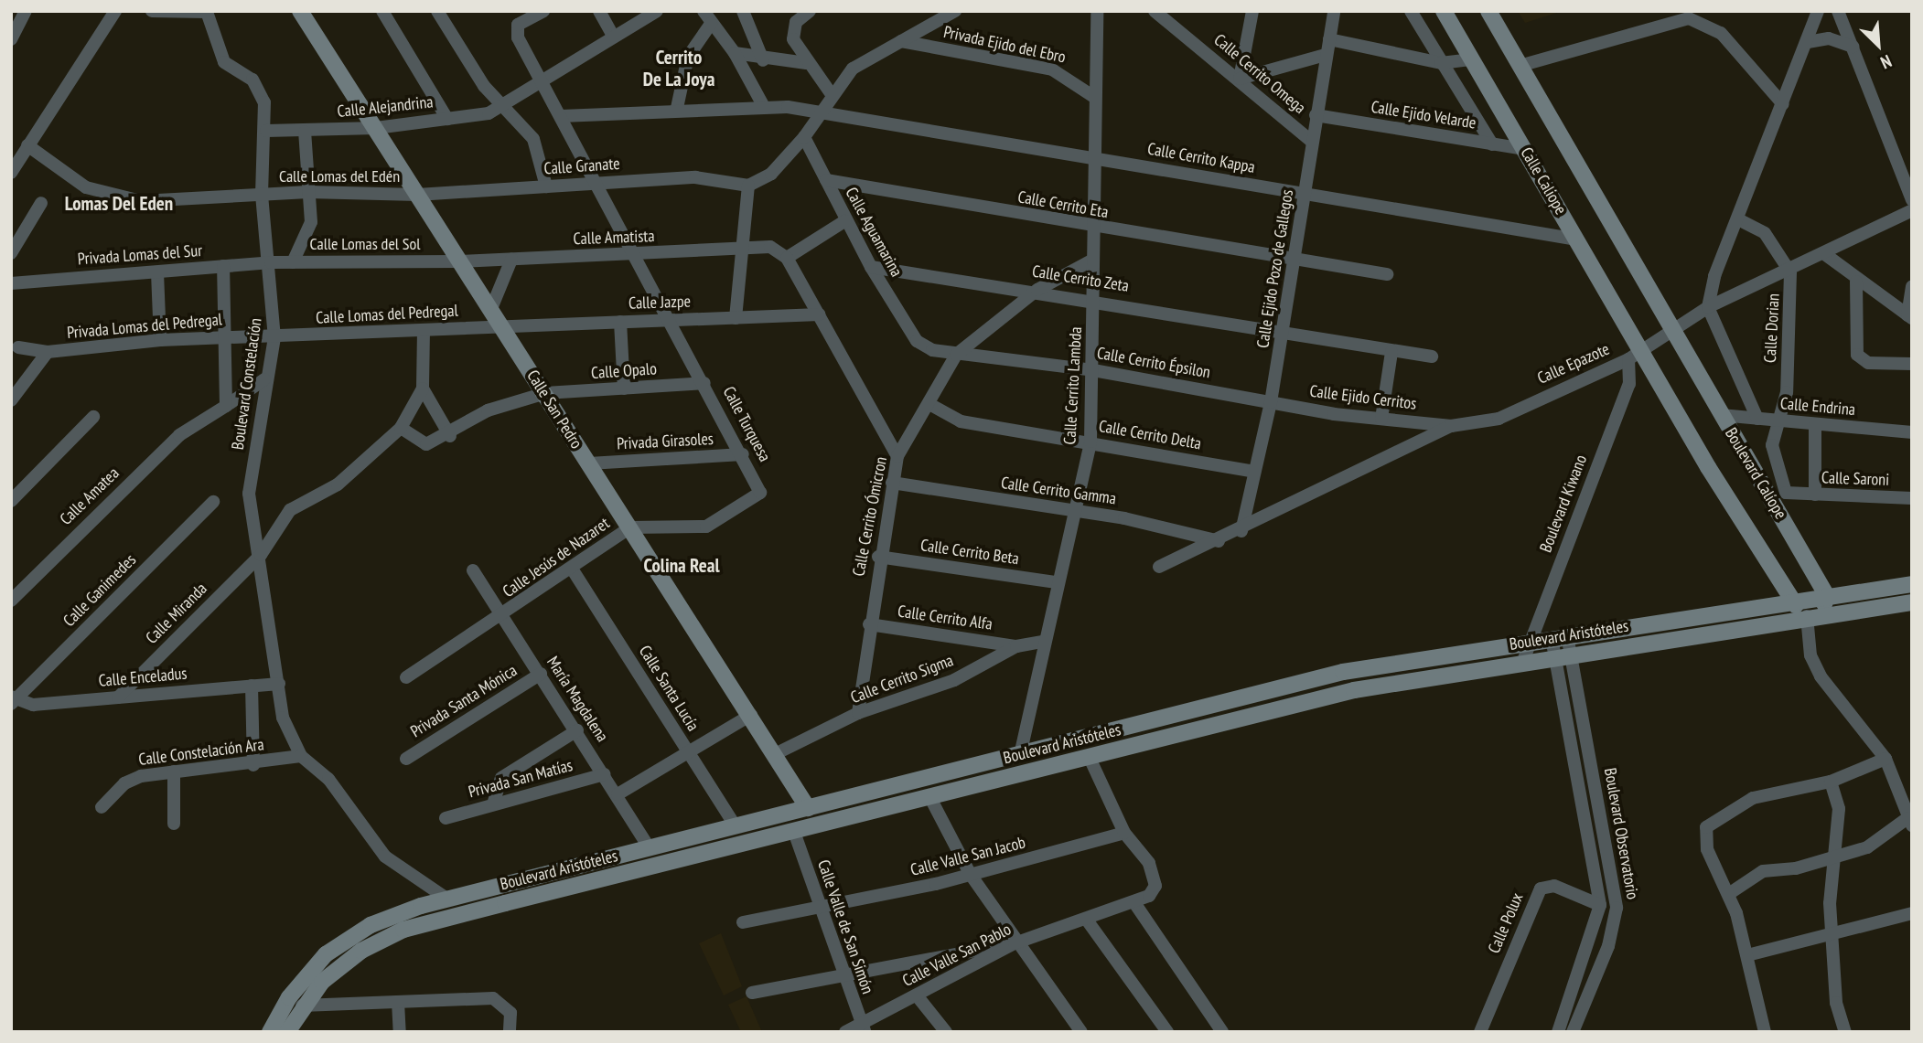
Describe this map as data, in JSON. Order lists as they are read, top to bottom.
{
  "streets": {
    "street": [
      "Privada Ejido del Ebro",
      "Calle Cerrito Omega",
      "Calle Alejandrina",
      "Calle Ejido Velarde",
      "Calle Cerrito Kappa",
      "Calle Granate",
      "Calle Lomas del Edén",
      "Calle Caliope",
      "Calle Cerrito Eta",
      "Calle Aguamarina",
      "Calle Amatista",
      "Calle Lomas del Sol",
      "Privada Lomas del Sur",
      "Calle Ejido Pozo de Gallegos",
      "Calle Cerrito Zeta",
      "Calle Jazpe",
      "Calle Lomas del Pedregal",
      "Privada Lomas del Pedregal",
      "Calle Dorian",
      "Calle Cerrito Épsilon",
      "Calle Epazote",
      "Calle Opalo",
      "Boulevard Constelación",
      "Calle Cerrito Lambda",
      "Calle Ejido Cerritos",
      "Calle Endrina",
      "Calle San Pedro",
      "Calle Turquesa",
      "Calle Cerrito Delta",
      "Privada Girasoles",
      "Boulevard Calíope",
      "Calle Saroni",
      "Calle Cerrito Gamma",
      "Calle Amatea",
      "Boulevard Kiwano",
      "Calle Cerrito Ómicron",
      "Calle Cerrito Beta",
      "Calle Jesús de Nazaret",
      "Calle Ganimedes",
      "Calle Miranda",
      "Calle Cerrito Alfa",
      "Boulevard Aristóteles",
      "Calle Enceladus",
      "Calle Cerrito Sigma",
      "Calle Santa Lucía",
      "María Magdalena",
      "Privada Santa Mónica",
      "Calle Constelación Ara",
      "Privada San Matías",
      "Boulevard Observatorio",
      "Calle Valle San Jacob",
      "Calle Polux",
      "Calle Valle de San Simón",
      "Calle Valle San Pablo"
    ]
  },
  "crossings": [
    ["Privada Ejido del Ebro", "Calle Cerrito Lambda"],
    ["Calle Cerrito Omega", "Calle Ejido Pozo de Gallegos"],
    ["Calle Alejandrina", "Boulevard Constelación"],
    ["Calle Alejandrina", "Calle San Pedro"],
    ["Calle Ejido Velarde", "Calle Caliope"],
    ["Calle Ejido Velarde", "Calle Ejido Pozo de Gallegos"],
    ["Calle Cerrito Kappa", "Calle Caliope"],
    ["Calle Cerrito Kappa", "Calle Ejido Pozo de Gallegos"],
    ["Calle Cerrito Kappa", "Calle Cerrito Lambda"],
    ["Calle Granate", "Calle Lomas del Edén"],
    ["Calle Granate", "Calle San Pedro"],
    ["Calle Granate", "Calle Turquesa"],
    ["Calle Lomas del Edén", "Boulevard Constelación"],
    ["Calle Lomas del Edén", "Calle San Pedro"],
    ["Calle Caliope", "Calle Epazote"],
    ["Calle Cerrito Eta", "Calle Aguamarina"],
    ["Calle Cerrito Eta", "Calle Ejido Pozo de Gallegos"],
    ["Calle Cerrito Eta", "Calle Cerrito Lambda"],
    ["Calle Aguamarina", "Calle Cerrito Zeta"],
    ["Calle Aguamarina", "Calle Cerrito Épsilon"],
    ["Calle Amatista", "Calle Lomas del Sol"],
    ["Calle Amatista", "Calle San Pedro"],
    ["Calle Amatista", "Calle Turquesa"],
    ["Calle Lomas del Sol", "Privada Lomas del Sur"],
    ["Calle Lomas del Sol", "Boulevard Constelación"],
    ["Calle Lomas del Sol", "Calle San Pedro"],
    ["Privada Lomas del Sur", "Boulevard Constelación"],
    ["Calle Ejido Pozo de Gallegos", "Calle Cerrito Zeta"],
    ["Calle Ejido Pozo de Gallegos", "Calle Cerrito Épsilon"],
    ["Calle Ejido Pozo de Gallegos", "Calle Epazote"],
    ["Calle Ejido Pozo de Gallegos", "Calle Ejido Cerritos"],
    ["Calle Ejido Pozo de Gallegos", "Calle Cerrito Delta"],
    ["Calle Cerrito Zeta", "Calle Cerrito Lambda"],
    ["Calle Cerrito Zeta", "Calle Cerrito Ómicron"],
    ["Calle Jazpe", "Calle Lomas del Pedregal"],
    ["Calle Jazpe", "Calle San Pedro"],
    ["Calle Jazpe", "Calle Turquesa"],
    ["Calle Lomas del Pedregal", "Privada Lomas del Pedregal"],
    ["Calle Lomas del Pedregal", "Boulevard Constelación"],
    ["Calle Lomas del Pedregal", "Calle San Pedro"],
    ["Privada Lomas del Pedregal", "Boulevard Constelación"],
    ["Calle Dorian", "Calle Epazote"],
    ["Calle Dorian", "Calle Endrina"],
    ["Calle Dorian", "Calle Saroni"],
    ["Calle Cerrito Épsilon", "Calle Cerrito Lambda"],
    ["Calle Cerrito Épsilon", "Calle Ejido Cerritos"],
    ["Calle Cerrito Épsilon", "Calle Cerrito Ómicron"],
    ["Calle Epazote", "Calle Ejido Cerritos"],
    ["Calle Epazote", "Boulevard Calíope"],
    ["Calle Epazote", "Calle Cerrito Gamma"],
    ["Calle Epazote", "Boulevard Kiwano"],
    ["Calle Opalo", "Calle San Pedro"],
    ["Calle Opalo", "Calle Turquesa"],
    ["Boulevard Constelación", "Calle Amatea"],
    ["Boulevard Constelación", "Calle Miranda"],
    ["Boulevard Constelación", "Calle Enceladus"],
    ["Boulevard Constelación", "Calle Constelación Ara"],
    ["Calle Cerrito Lambda", "Calle Cerrito Delta"],
    ["Calle Cerrito Lambda", "Calle Cerrito Gamma"],
    ["Calle Cerrito Lambda", "Calle Cerrito Ómicron"],
    ["Calle Cerrito Lambda", "Calle Cerrito Beta"],
    ["Calle Cerrito Lambda", "Boulevard Aristóteles"],
    ["Calle Cerrito Lambda", "Calle Cerrito Sigma"],
    ["Calle Endrina", "Boulevard Calíope"],
    ["Calle San Pedro", "Calle Turquesa"],
    ["Calle San Pedro", "Privada Girasoles"],
    ["Calle San Pedro", "Calle Jesús de Nazaret"],
    ["Calle San Pedro", "Boulevard Aristóteles"],
    ["Calle San Pedro", "Calle Cerrito Sigma"],
    ["Calle Turquesa", "Privada Girasoles"],
    ["Calle Turquesa", "Calle Jesús de Nazaret"],
    ["Calle Cerrito Delta", "Calle Cerrito Ómicron"],
    ["Boulevard Calíope", "Calle Saroni"],
    ["Boulevard Calíope", "Boulevard Aristóteles"],
    ["Calle Cerrito Gamma", "Calle Cerrito Ómicron"],
    ["Boulevard Kiwano", "Boulevard Aristóteles"],
    ["Calle Cerrito Ómicron", "Calle Cerrito Beta"],
    ["Calle Cerrito Ómicron", "Calle Cerrito Alfa"],
    ["Calle Cerrito Ómicron", "Calle Cerrito Sigma"],
    ["Calle Jesús de Nazaret", "Calle Santa Lucía"],
    ["Calle Jesús de Nazaret", "María Magdalena"],
    ["Calle Ganimedes", "Calle Enceladus"],
    ["Calle Miranda", "Calle Enceladus"],
    ["Calle Cerrito Alfa", "Calle Cerrito Sigma"],
    ["Boulevard Aristóteles", "Calle Santa Lucía"],
    ["Boulevard Aristóteles", "María Magdalena"],
    ["Boulevard Aristóteles", "Boulevard Observatorio"],
    ["Boulevard Aristóteles", "Calle Valle de San Simón"],
    ["María Magdalena", "Privada Santa Mónica"],
    ["María Magdalena", "Privada San Matías"],
    ["Boulevard Observatorio", "Calle Polux"],
    ["Calle Valle San Jacob", "Calle Valle de San Simón"],
    ["Calle Valle San Jacob", "Calle Valle San Pablo"],
    ["Calle Valle de San Simón", "Calle Valle San Pablo"]
  ],
  "districts": ["Cerrito De La Joya", "Lomas Del Eden", "Colina Real"],
  "north": "bottom right"
}
